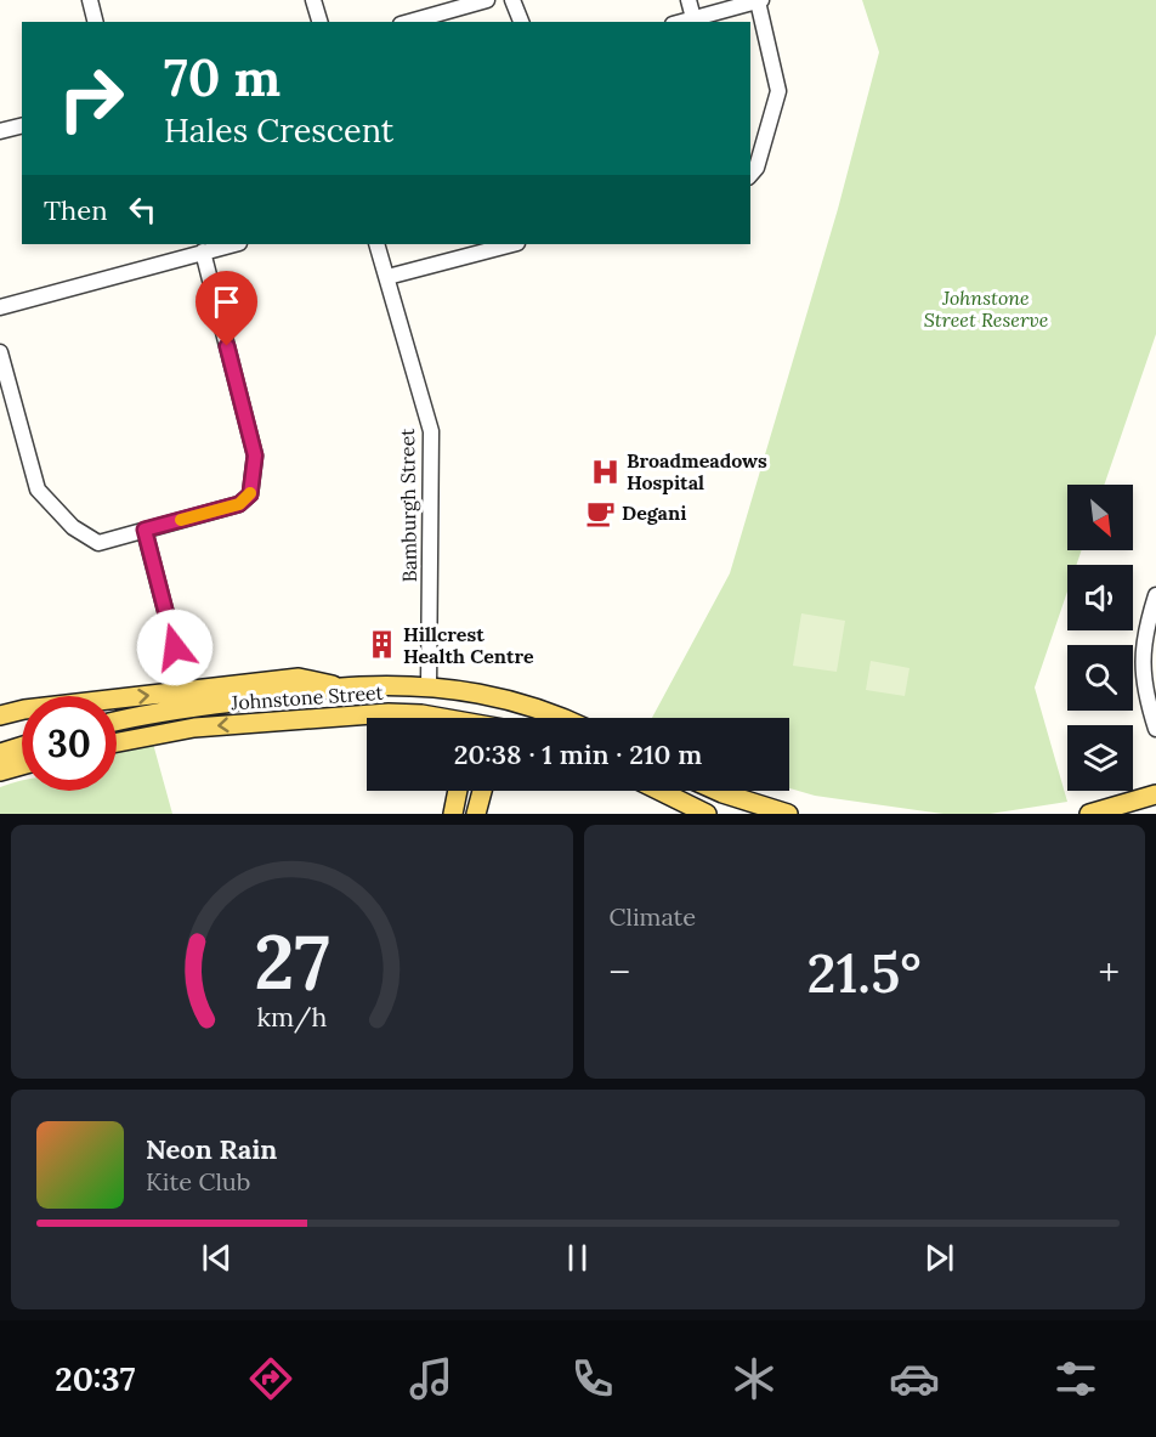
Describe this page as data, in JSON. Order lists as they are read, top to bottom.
{
  "streets": {
    "main road": ["Johnstone Street"],
    "street": ["Bamburgh Street"]
  },
  "crossings": [
    ["Bamburgh Street", "Johnstone Street"]
  ],
  "parks": ["Johnstone Street Reserve"],
  "places": {
    "hospital": ["Broadmeadows Hospital"],
    "cafe": ["Degani"],
    "building": ["Hillcrest Health Centre"]
  },
  "north": "bottom right",
  "page": {
    "turn": ["70 m", "Hales Crescent"],
    "then": "Then",
    "limit": "30",
    "trip": "20:38 · 1 min · 210 m",
    "tile": "Climate",
    "heat": ["−", "21.5°", "+"],
    "song": ["Neon Rain", "Kite Club"],
    "tabs": "20:37",
    "gauge": ["27", "km/h"]
  }
}
